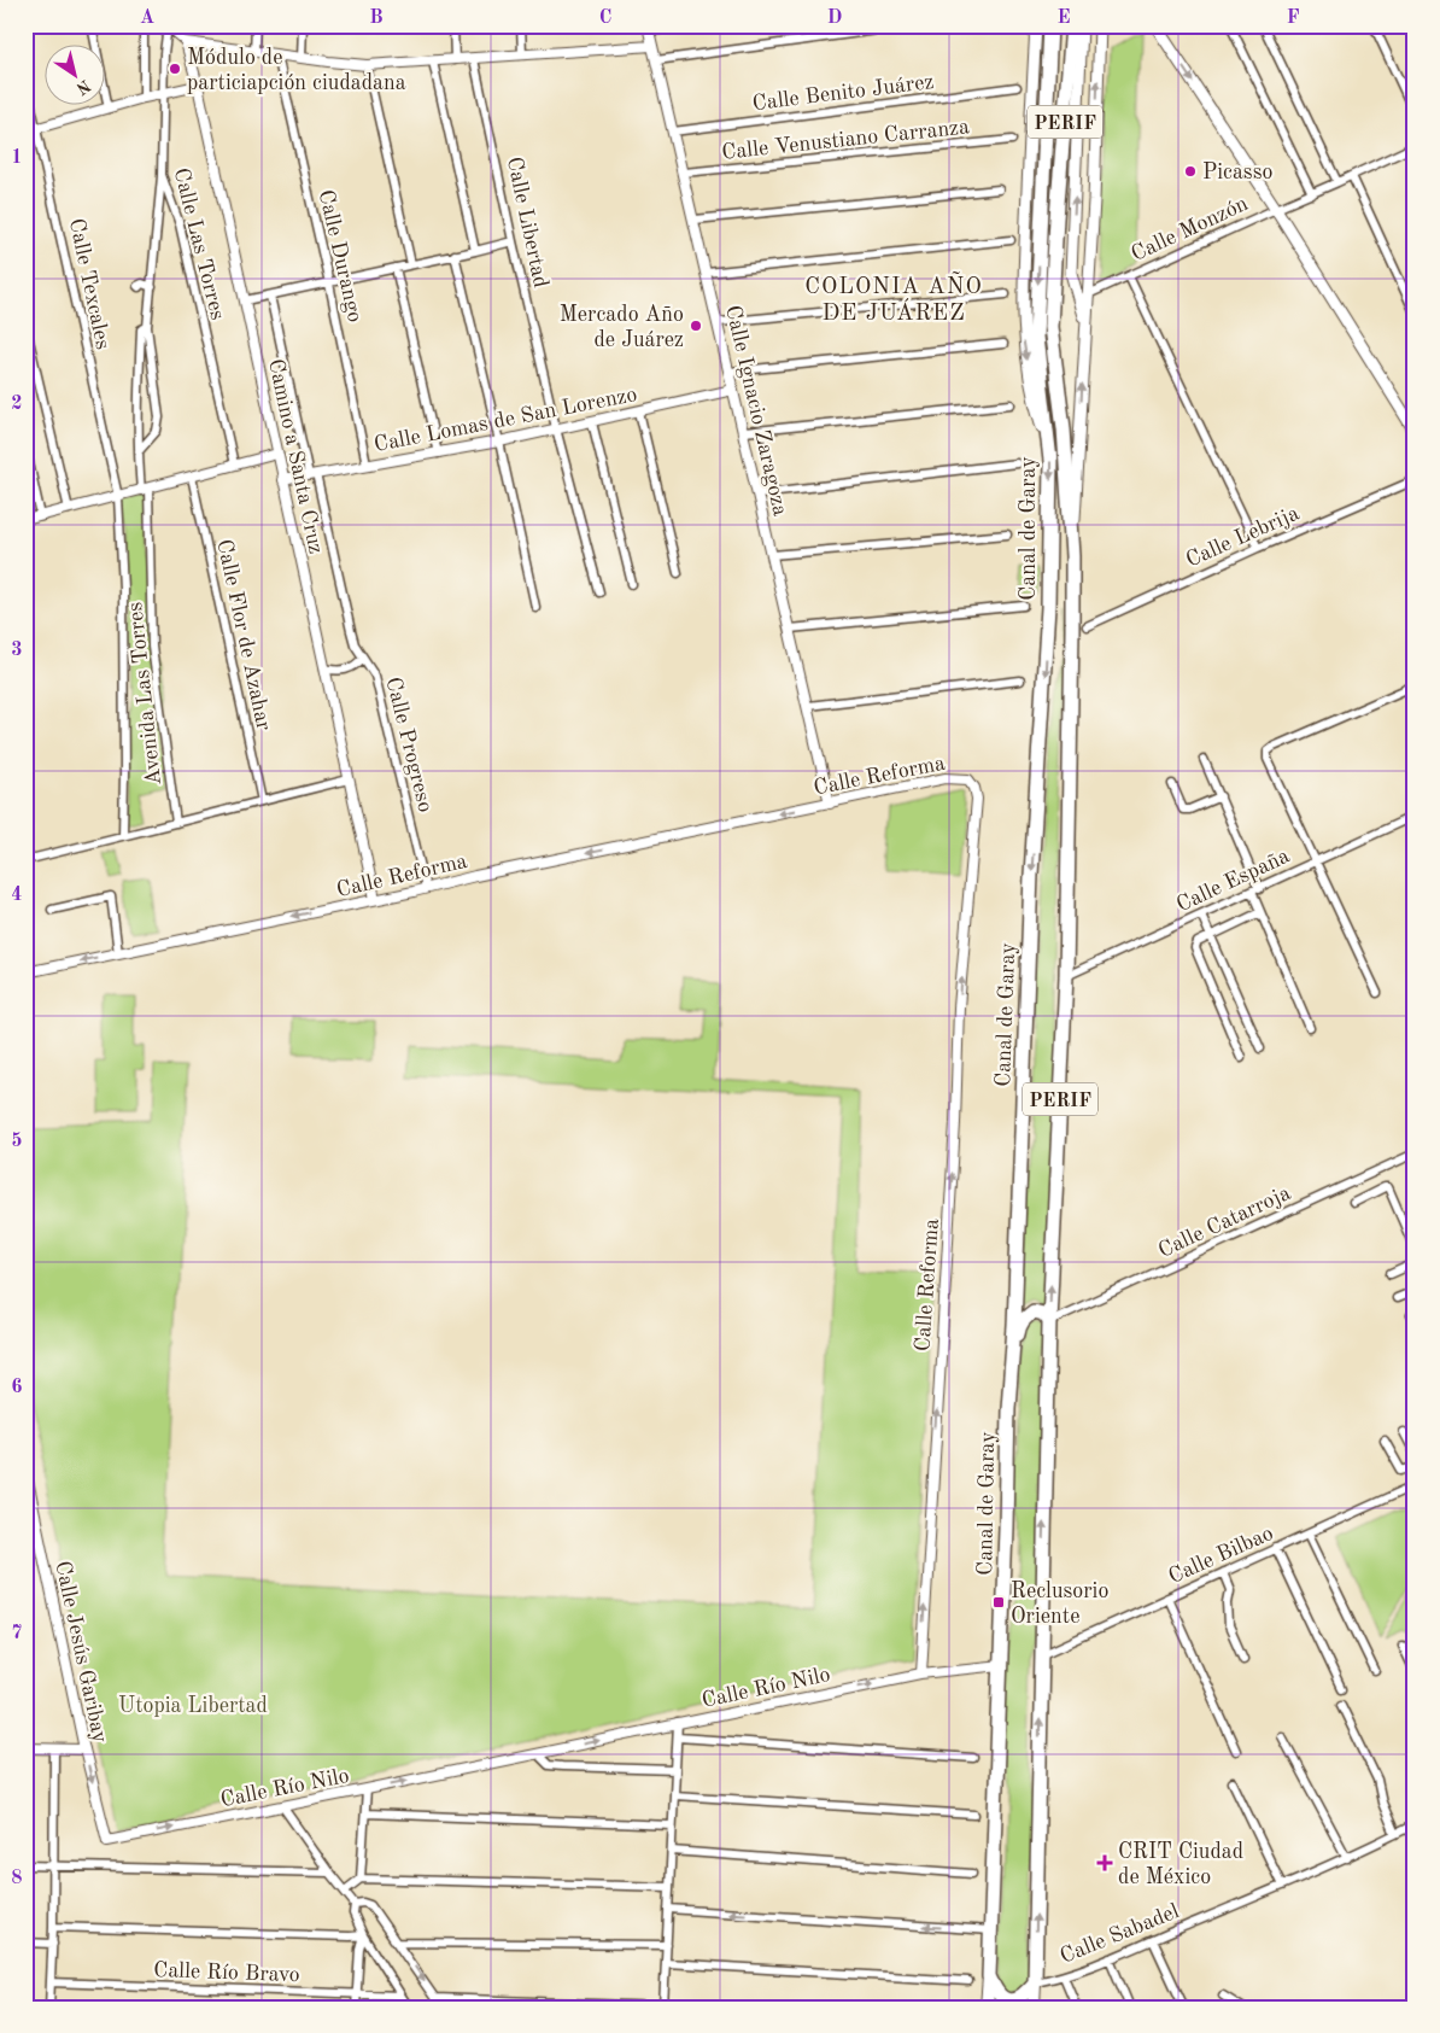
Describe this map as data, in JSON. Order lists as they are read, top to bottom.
{
  "streets": {
    "highway": ["PERIF", "Canal de Garay"],
    "street": [
      "Calle Benito Juárez",
      "Calle Venustiano Carranza",
      "Calle Libertad",
      "Calle Monzón",
      "Calle Las Torres",
      "Calle Durango",
      "Calle Texcales",
      "Calle Ignacio Zaragoza",
      "Calle Lomas de San Lorenzo",
      "Camino a Santa Cruz",
      "Calle Lebrija",
      "Calle Flor de Azahar",
      "Avenida Las Torres",
      "Calle Progreso",
      "Calle Reforma",
      "Calle España",
      "Calle Catarroja",
      "Calle Bilbao",
      "Calle Jesús Garibay",
      "Calle Río Nilo",
      "Calle Sabadel",
      "Calle Río Bravo"
    ]
  },
  "crossings": [
    ["Calle Benito Juárez", "Calle Ignacio Zaragoza"],
    ["Calle Venustiano Carranza", "Calle Ignacio Zaragoza"],
    ["Calle Libertad", "Calle Lomas de San Lorenzo"],
    ["Calle Monzón", "Canal de Garay"],
    ["Calle Las Torres", "Avenida Las Torres"],
    ["Calle Durango", "Calle Lomas de San Lorenzo"],
    ["Calle Texcales", "Avenida Las Torres"],
    ["Calle Ignacio Zaragoza", "Calle Lomas de San Lorenzo"],
    ["Calle Ignacio Zaragoza", "Calle Reforma"],
    ["Calle Lomas de San Lorenzo", "Camino a Santa Cruz"],
    ["Calle Lomas de San Lorenzo", "Calle Progreso"],
    ["Camino a Santa Cruz", "Calle Reforma"],
    ["Canal de Garay", "Calle España"],
    ["Canal de Garay", "Calle Catarroja"],
    ["Canal de Garay", "Calle Bilbao"],
    ["Canal de Garay", "Calle Río Nilo"],
    ["Canal de Garay", "Calle Sabadel"],
    ["Calle Progreso", "Calle Reforma"],
    ["Calle Reforma", "Calle Río Nilo"],
    ["Calle Jesús Garibay", "Calle Río Nilo"]
  ],
  "districts": ["COLONIA AÑO DE JUÁREZ"],
  "parks": ["Utopia Libertad"],
  "places": {
    "other": ["Módulo de particiapción ciudadana", "Picasso", "Mercado Año de Juárez"],
    "transit": ["Reclusorio Oriente"],
    "health": ["CRIT Ciudad de México"]
  },
  "north": "bottom right",
  "grid": {
    "columns": [
      "A",
      "B",
      "C",
      "D",
      "E",
      "F"
    ],
    "rows": [
      "1",
      "2",
      "3",
      "4",
      "5",
      "6",
      "7",
      "8"
    ]
  }
}
